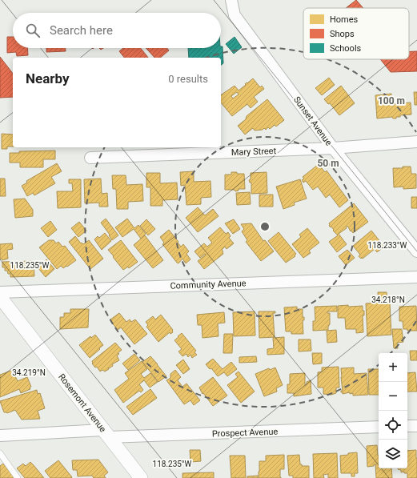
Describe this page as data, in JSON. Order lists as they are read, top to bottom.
{
  "streets": {
    "street": [
      "Sunset Avenue",
      "Mary Street",
      "Community Avenue",
      "Rosemont Avenue",
      "Prospect Avenue"
    ]
  },
  "crossings": [
    ["Sunset Avenue", "Mary Street"],
    ["Rosemont Avenue", "Prospect Avenue"]
  ],
  "legend": ["Homes", "Shops", "Schools"],
  "page": {
    "search": "Search here",
    "heading": ["Nearby", "0 results"],
    "map_buttons": ["+", "−"]
  },
  "coordinates": [
    "118.233°W",
    "118.235°W",
    "34.218°N",
    "34.219°N"
  ],
  "rings": ["100 m", "50 m"]
}
